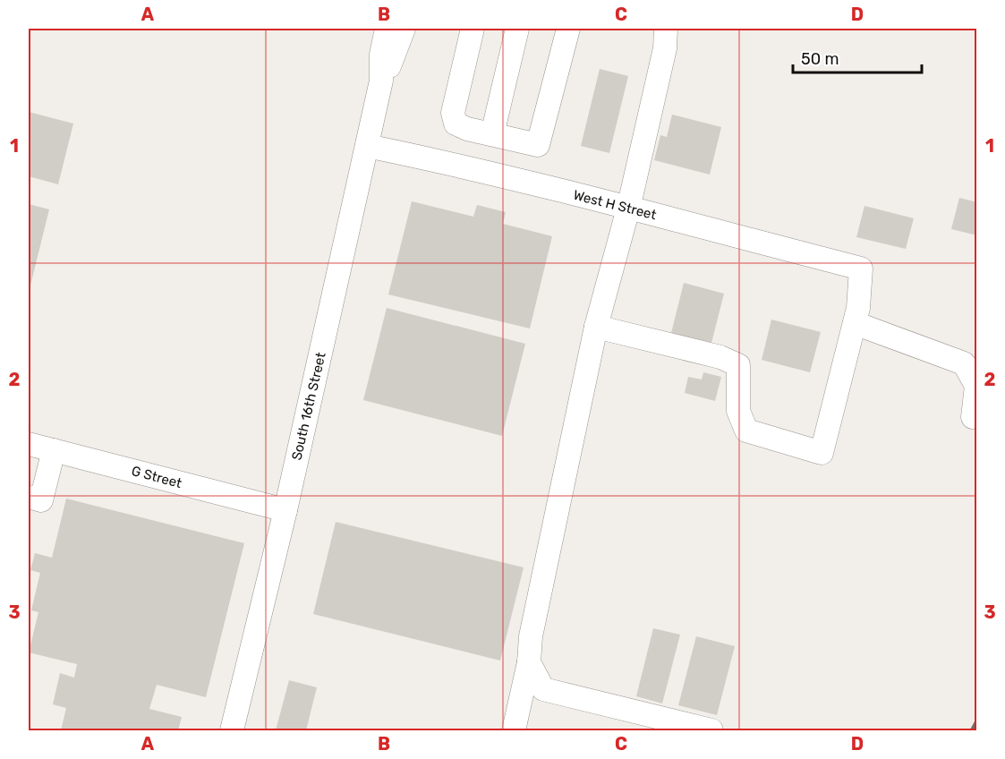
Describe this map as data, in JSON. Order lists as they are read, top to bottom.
{
  "streets": {
    "street": ["West H Street", "South 16th Street", "G Street"]
  },
  "crossings": [
    ["West H Street", "South 16th Street"],
    ["South 16th Street", "G Street"]
  ],
  "scale_bar": "50 m",
  "grid": {
    "columns": [
      "A",
      "B",
      "C",
      "D"
    ],
    "rows": ["1", "2", "3"]
  }
}
